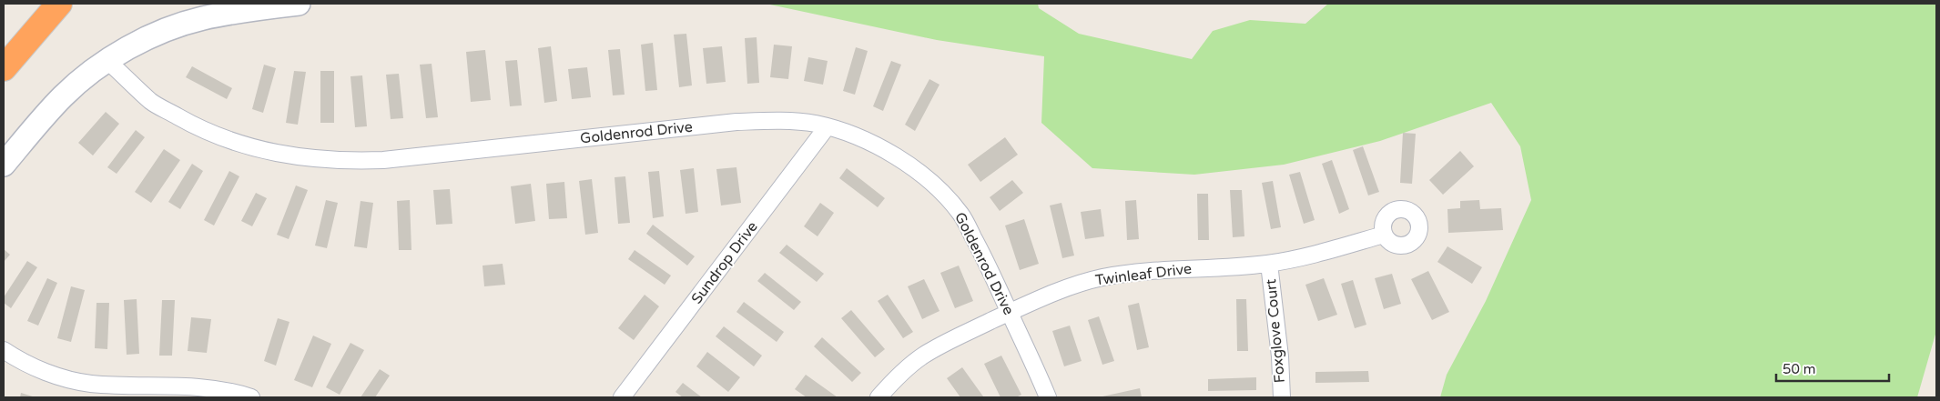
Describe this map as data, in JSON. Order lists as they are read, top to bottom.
{
  "streets": {
    "street": [
      "Goldenrod Drive",
      "Sundrop Drive",
      "Twinleaf Drive",
      "Foxglove Court"
    ]
  },
  "crossings": [
    ["Goldenrod Drive", "Sundrop Drive"],
    ["Goldenrod Drive", "Twinleaf Drive"],
    ["Twinleaf Drive", "Foxglove Court"]
  ],
  "scale_bar": "50 m"
}
